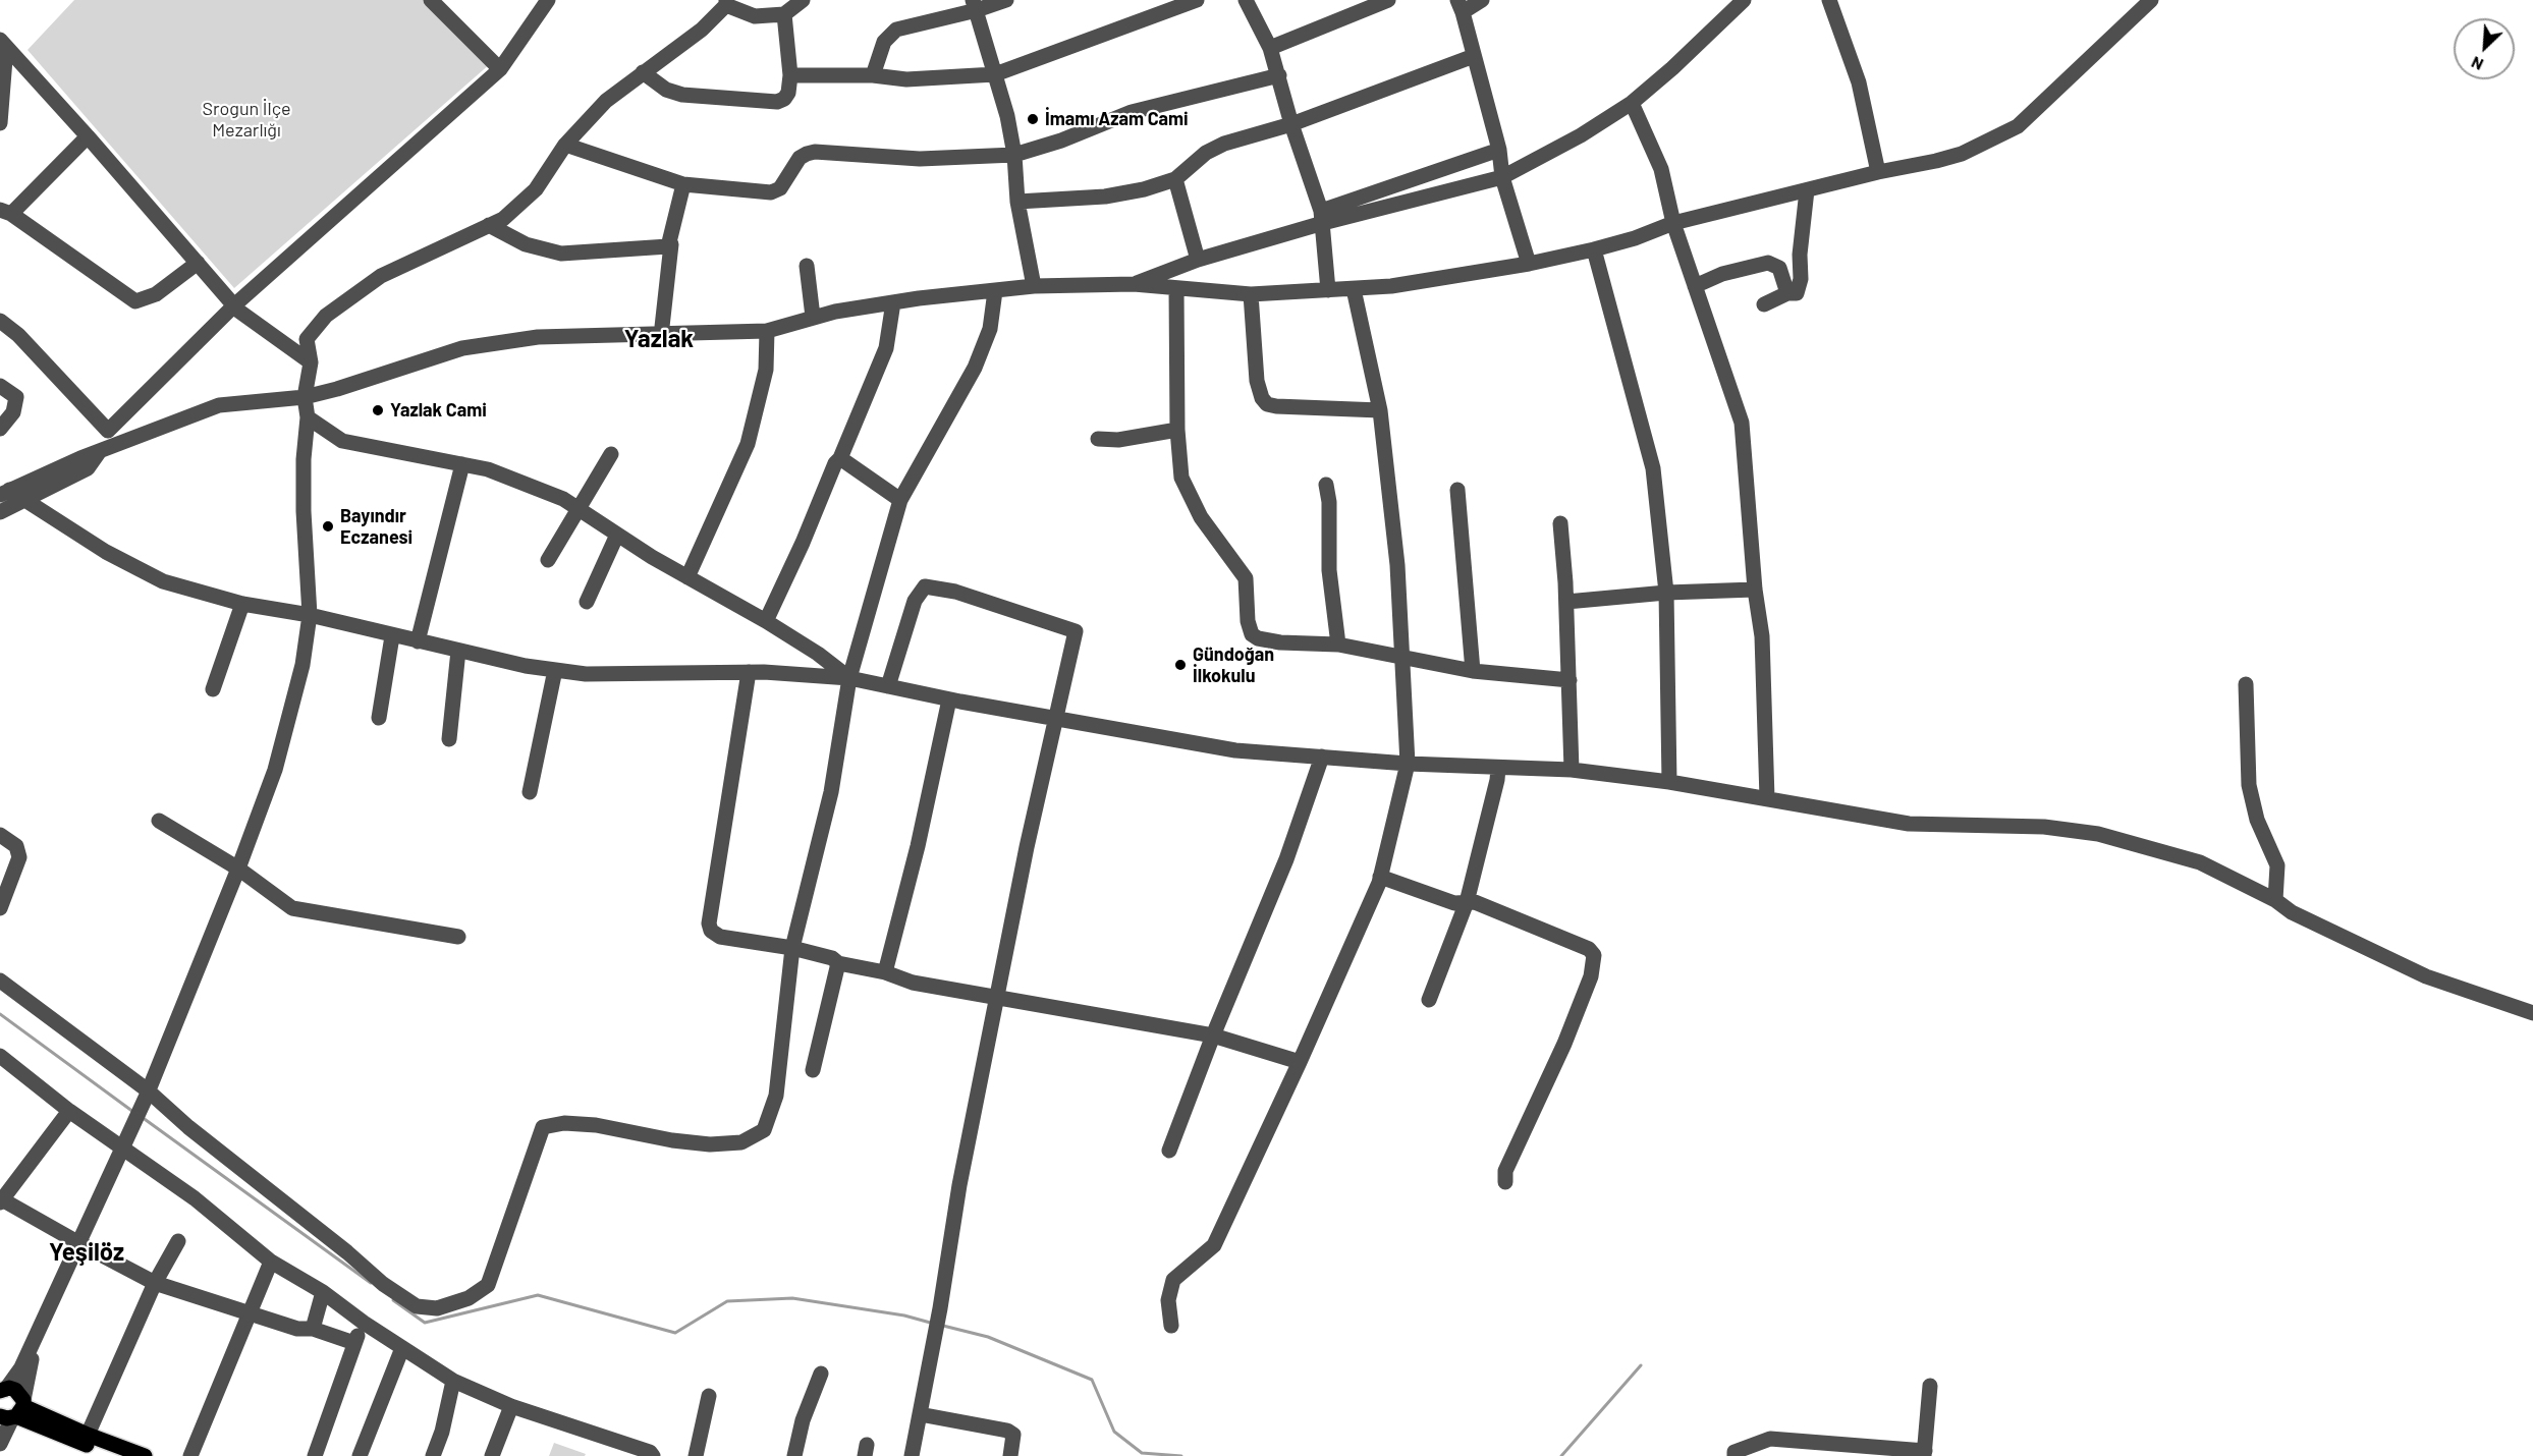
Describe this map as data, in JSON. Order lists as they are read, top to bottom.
{
  "districts": ["Yazlak", "Yeşilöz"],
  "parks": ["Srogun İlçe Mezarlığı"],
  "places": [
    "İmamı Azam Cami",
    "Yazlak Cami",
    "Bayındır Eczanesi",
    "Gündoğan İlkokulu"
  ],
  "north": "bottom left"
}
